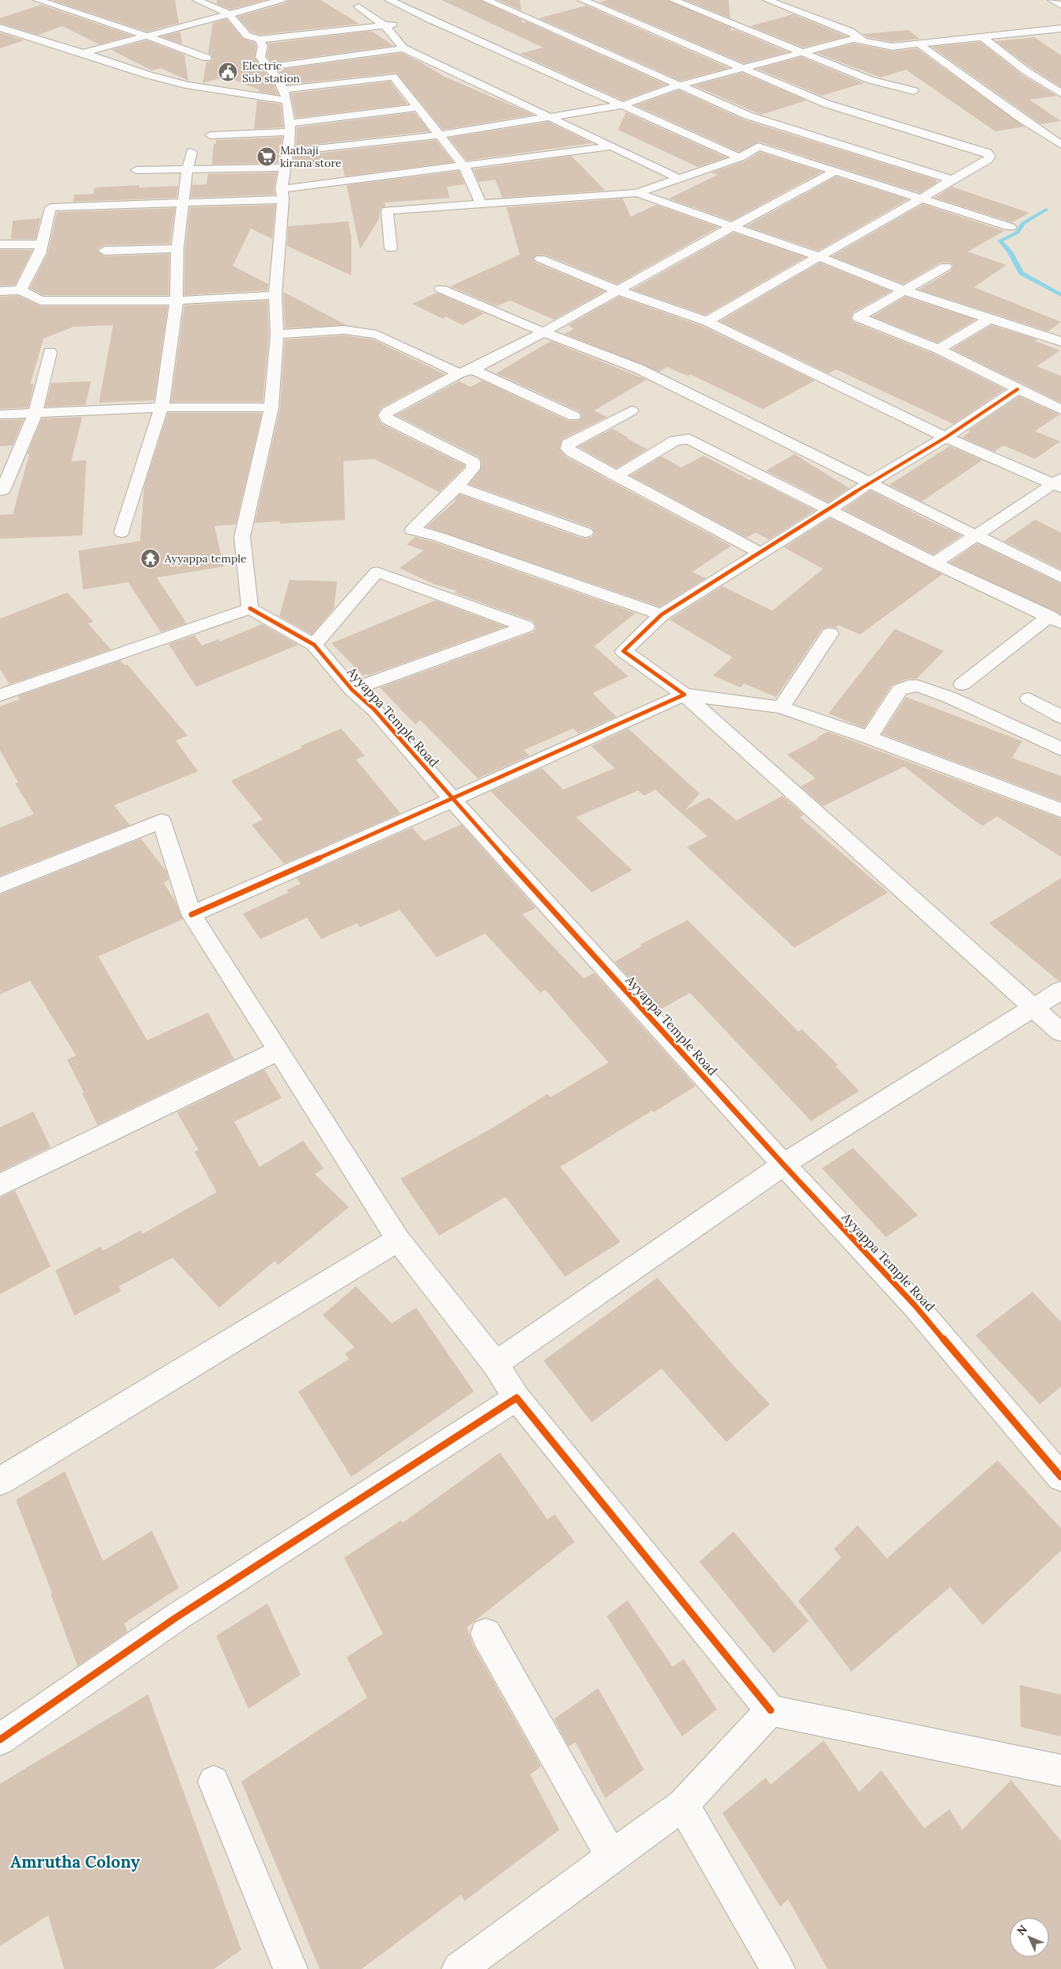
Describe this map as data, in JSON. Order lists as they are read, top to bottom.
{
  "streets": {
    "street": ["Ayyappa Temple Road"]
  },
  "districts": ["Amrutha Colony"],
  "places": {
    "public building": ["Electric Sub station"],
    "supermarket": ["Mathaji kirana store"],
    "temple": ["Ayyappa temple"]
  },
  "north": "top left"
}
